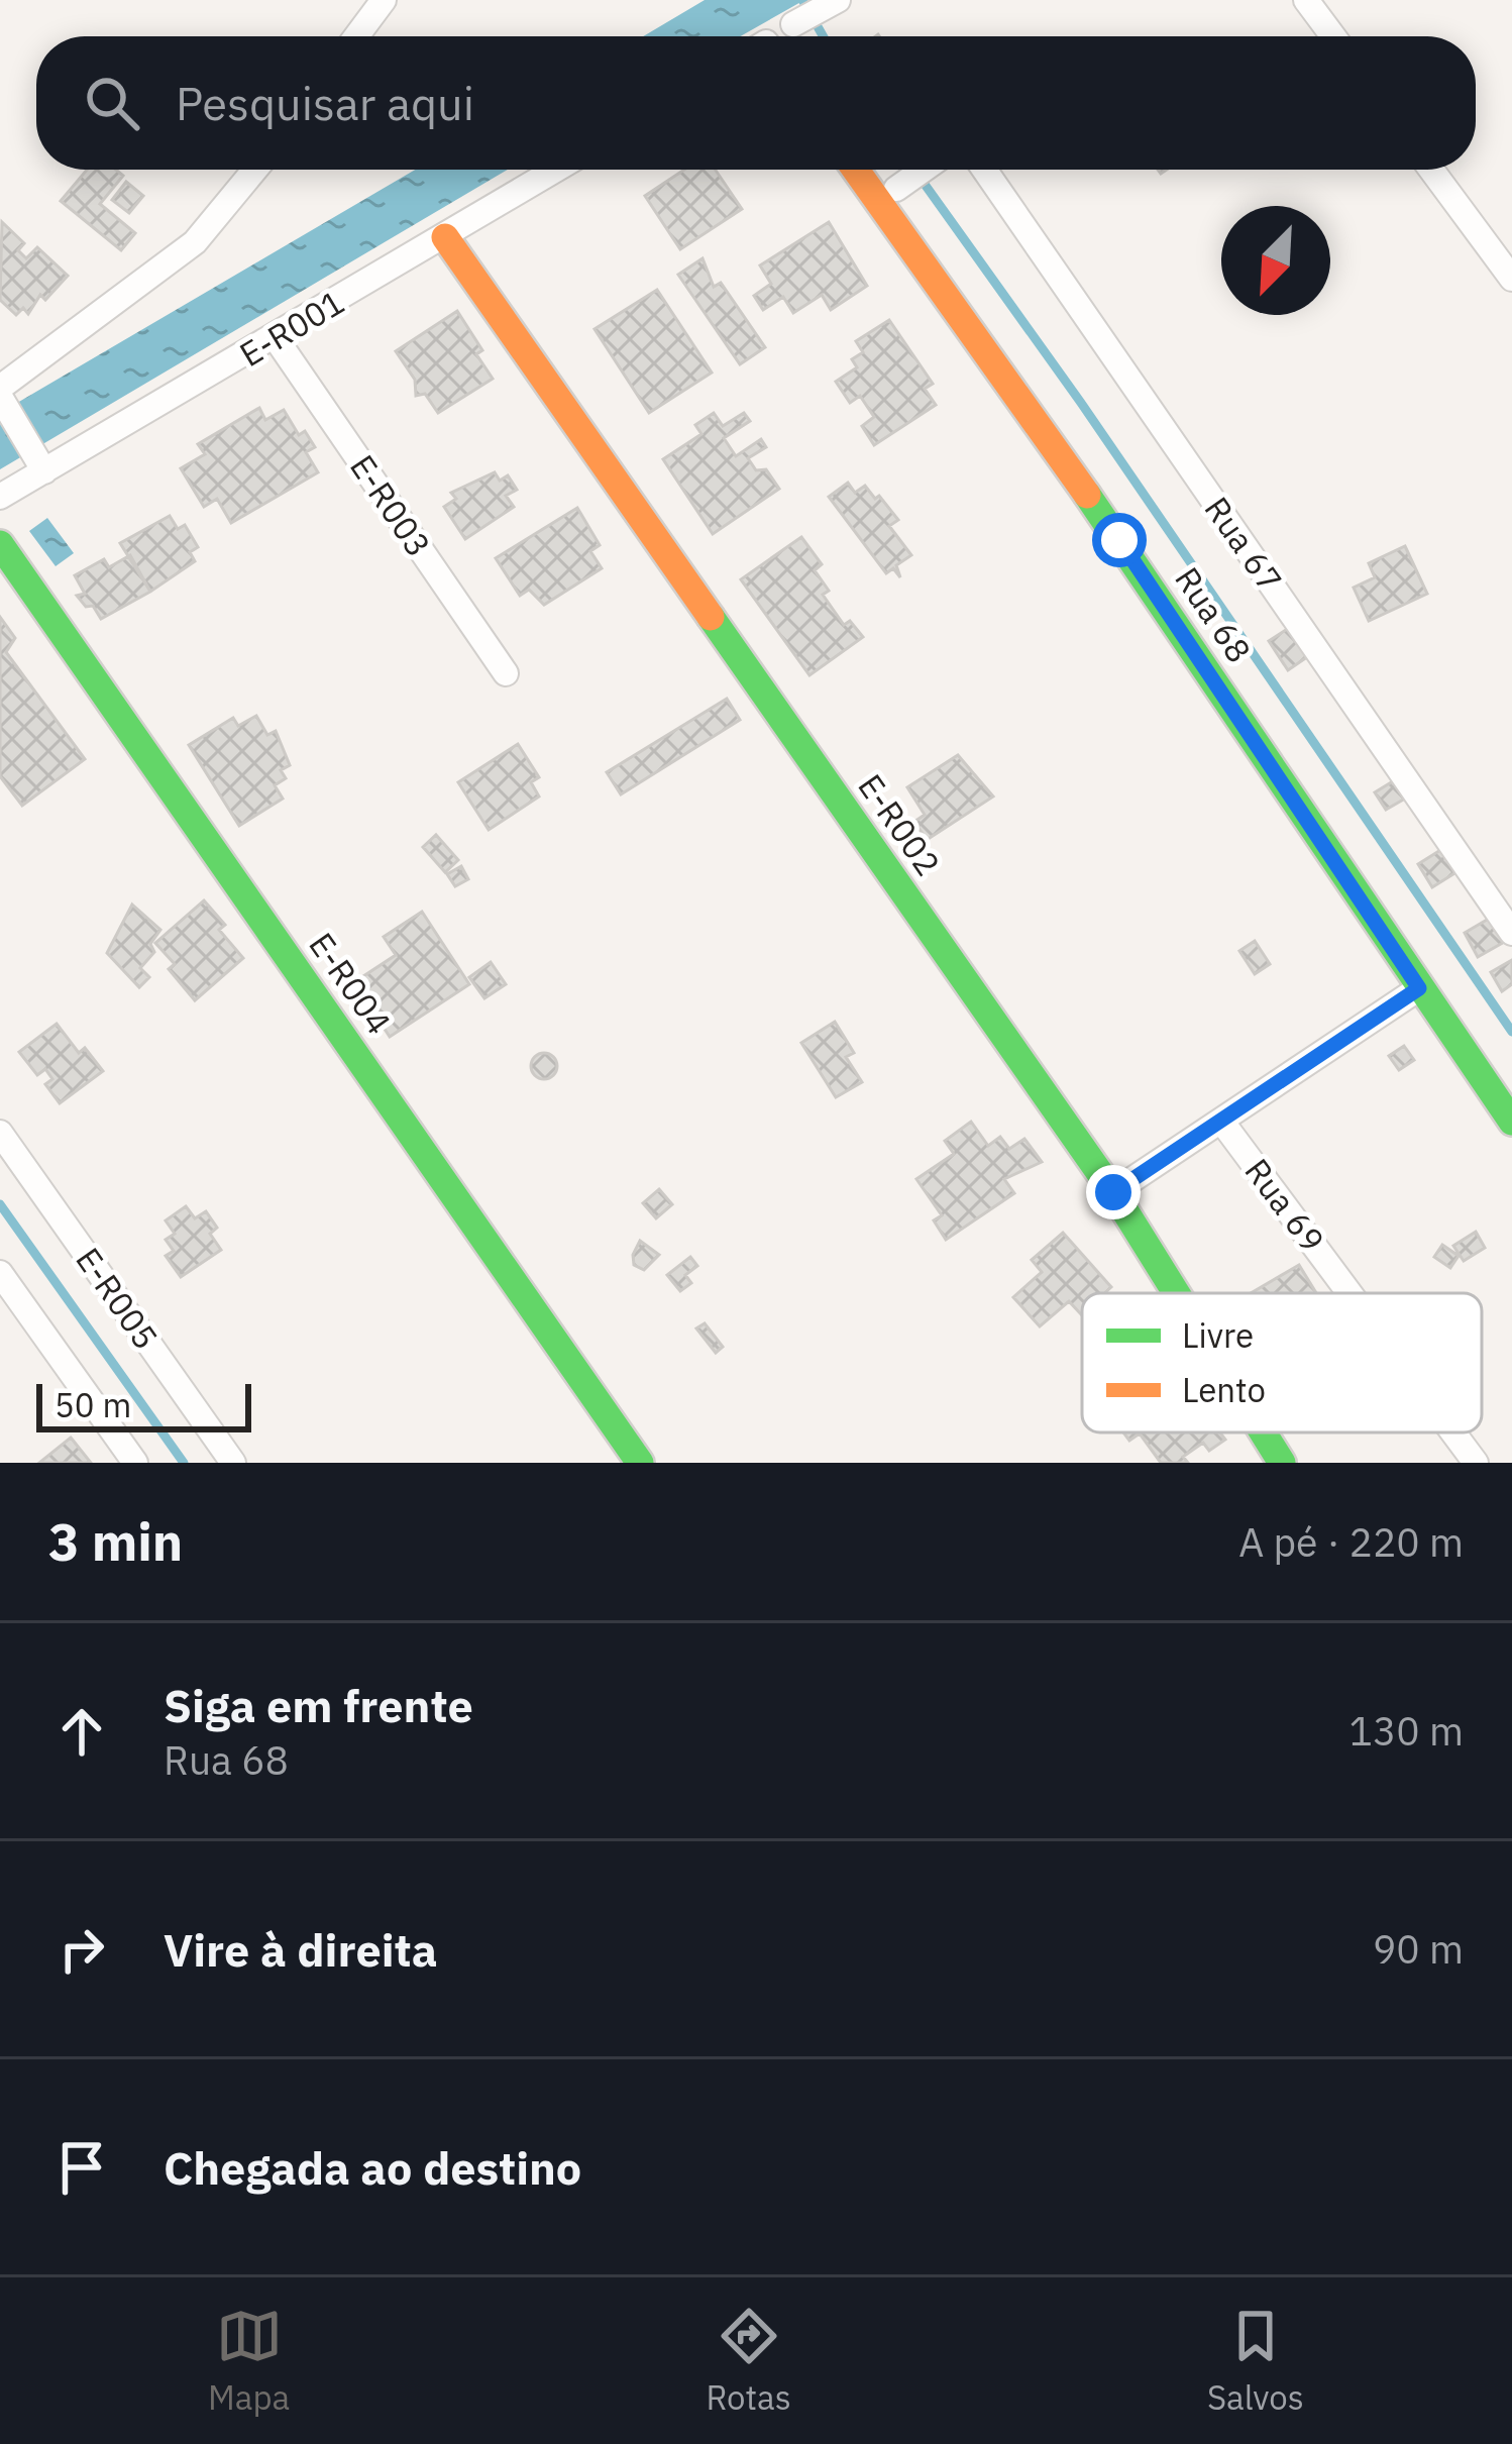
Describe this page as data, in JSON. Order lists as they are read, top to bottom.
{
  "streets": {
    "street": [
      "E-R001",
      "E-R003",
      "Rua 67",
      "Rua 68",
      "E-R002",
      "E-R004",
      "Rua 69",
      "E-R005"
    ]
  },
  "crossings": [
    ["E-R001", "E-R003"],
    ["E-R001", "E-R002"]
  ],
  "legend": ["Livre", "Lento"],
  "scale_bar": "50 m",
  "north": "bottom left",
  "page": {
    "search": "Pesquisar aqui",
    "scale": "50 m",
    "heading": ["3 min", "A pé · 220 m"],
    "list": [
      ["Siga em frente", "Rua 68", "130 m"],
      ["Vire à direita", "90 m"],
      "Chegada ao destino"
    ],
    "nav": ["Mapa", "Rotas", "Salvos"]
  }
}
